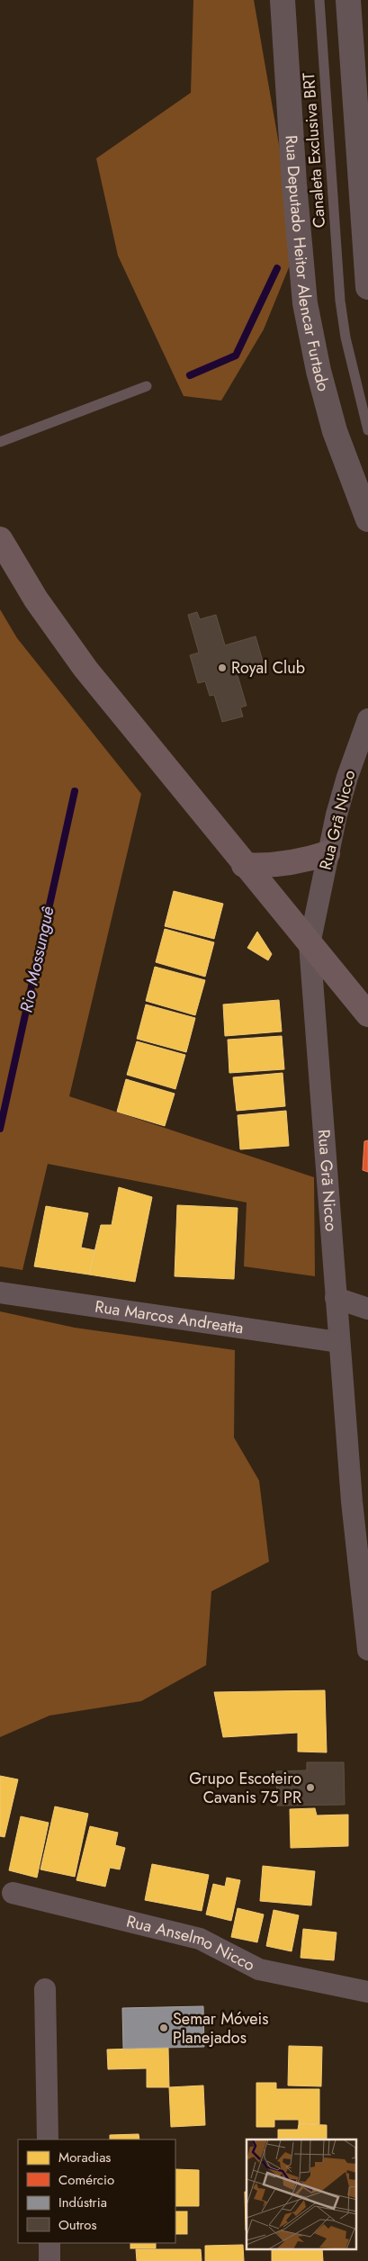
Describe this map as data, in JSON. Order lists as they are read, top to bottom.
{
  "streets": {
    "street": [
      "Rua Deputado Heitor Alencar Furtado",
      "Rua Grã Nicco",
      "Rua Marcos Andreatta",
      "Rua Anselmo Nicco"
    ],
    "lane": ["Canaleta Exclusiva BRT"]
  },
  "crossings": [
    ["Rua Grã Nicco", "Rua Marcos Andreatta"]
  ],
  "water": ["Rio Mossunguê"],
  "places": ["Royal Club", "Grupo Escoteiro Cavanis 75 PR", "Semar Móveis Planejados"],
  "legend": [
    "Moradias",
    "Comércio",
    "Indústria",
    "Outros"
  ]
}
